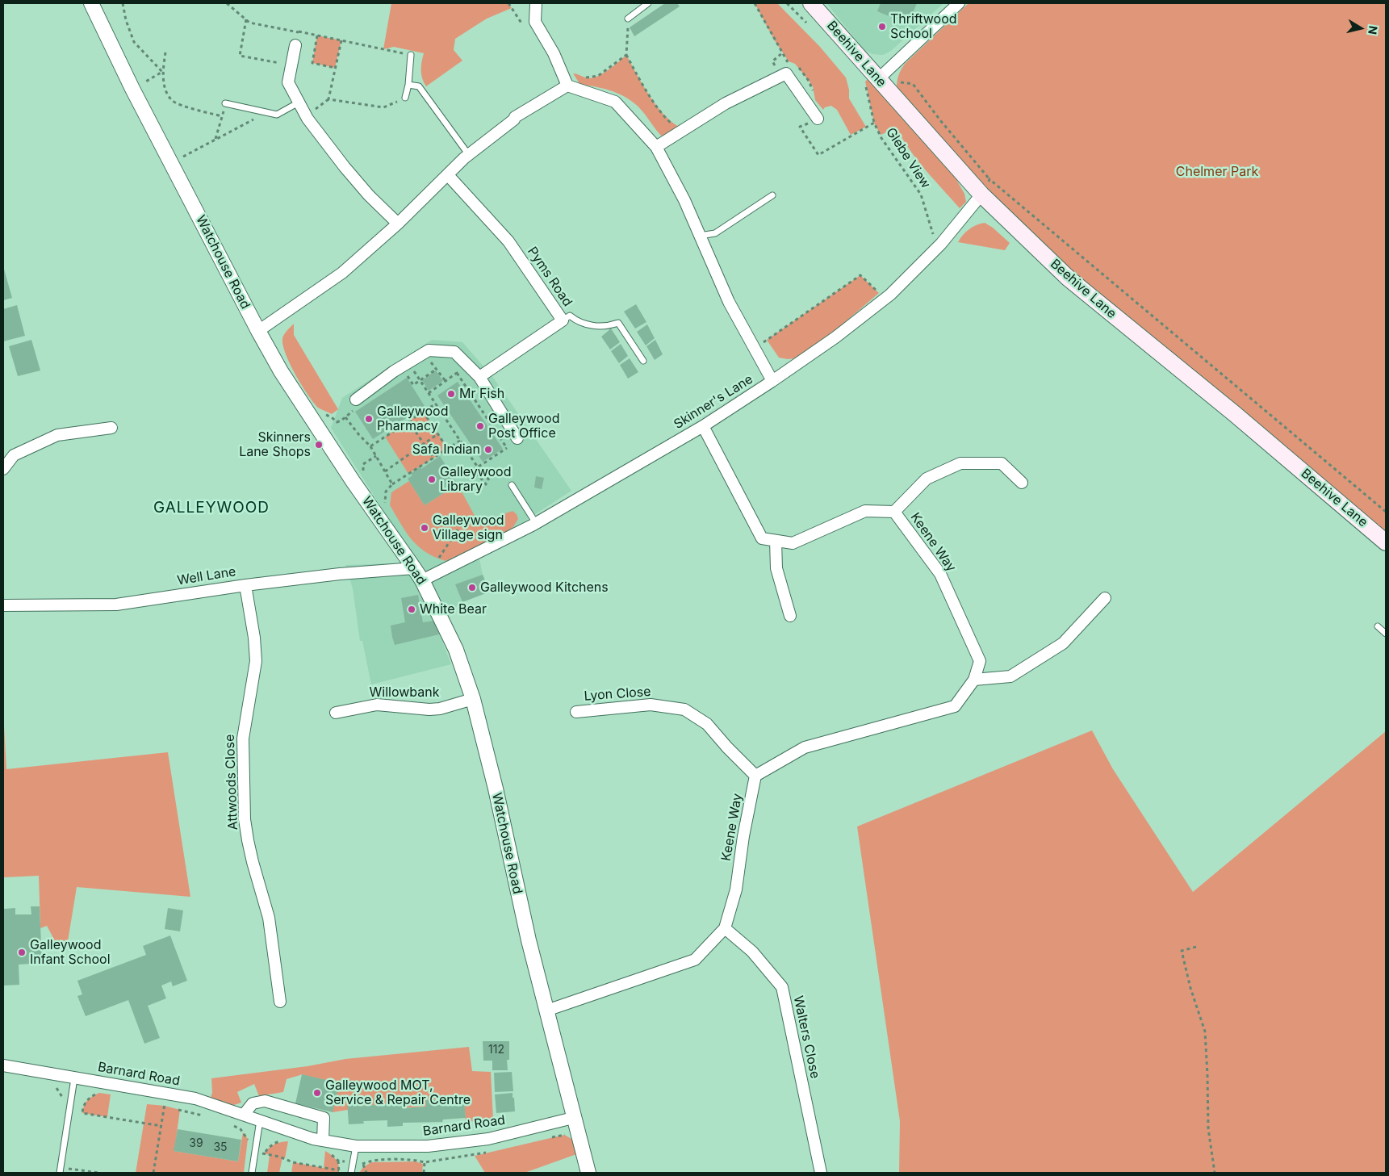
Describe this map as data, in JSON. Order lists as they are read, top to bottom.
{
  "streets": {
    "main road": ["Beehive Lane"],
    "street": [
      "Watchouse Road",
      "Pyms Road",
      "Skinner's Lane",
      "Keene Way",
      "Well Lane",
      "Willowbank",
      "Lyon Close",
      "Attwoods Close",
      "Walters Close",
      "Barnard Road"
    ],
    "path": ["Glebe View"]
  },
  "crossings": [
    ["Beehive Lane", "Skinner's Lane"],
    ["Glebe View", "Skinner's Lane"],
    ["Watchouse Road", "Skinner's Lane"],
    ["Watchouse Road", "Keene Way"],
    ["Watchouse Road", "Well Lane"],
    ["Watchouse Road", "Willowbank"],
    ["Watchouse Road", "Barnard Road"],
    ["Skinner's Lane", "Keene Way"],
    ["Keene Way", "Lyon Close"],
    ["Keene Way", "Walters Close"],
    ["Well Lane", "Attwoods Close"]
  ],
  "districts": ["GALLEYWOOD"],
  "parks": ["Chelmer Park"],
  "places": [
    "Thriftwood School",
    "Mr Fish",
    "Galleywood Pharmacy",
    "Galleywood Post Office",
    "Skinners Lane Shops",
    "Safa Indian",
    "Galleywood Library",
    "Galleywood Village sign",
    "Galleywood Kitchens",
    "White Bear",
    "Galleywood Infant School",
    "Galleywood MOT, Service & Repair Centre"
  ],
  "house_numbers": ["112", "39", "35"],
  "north": "right"
}
